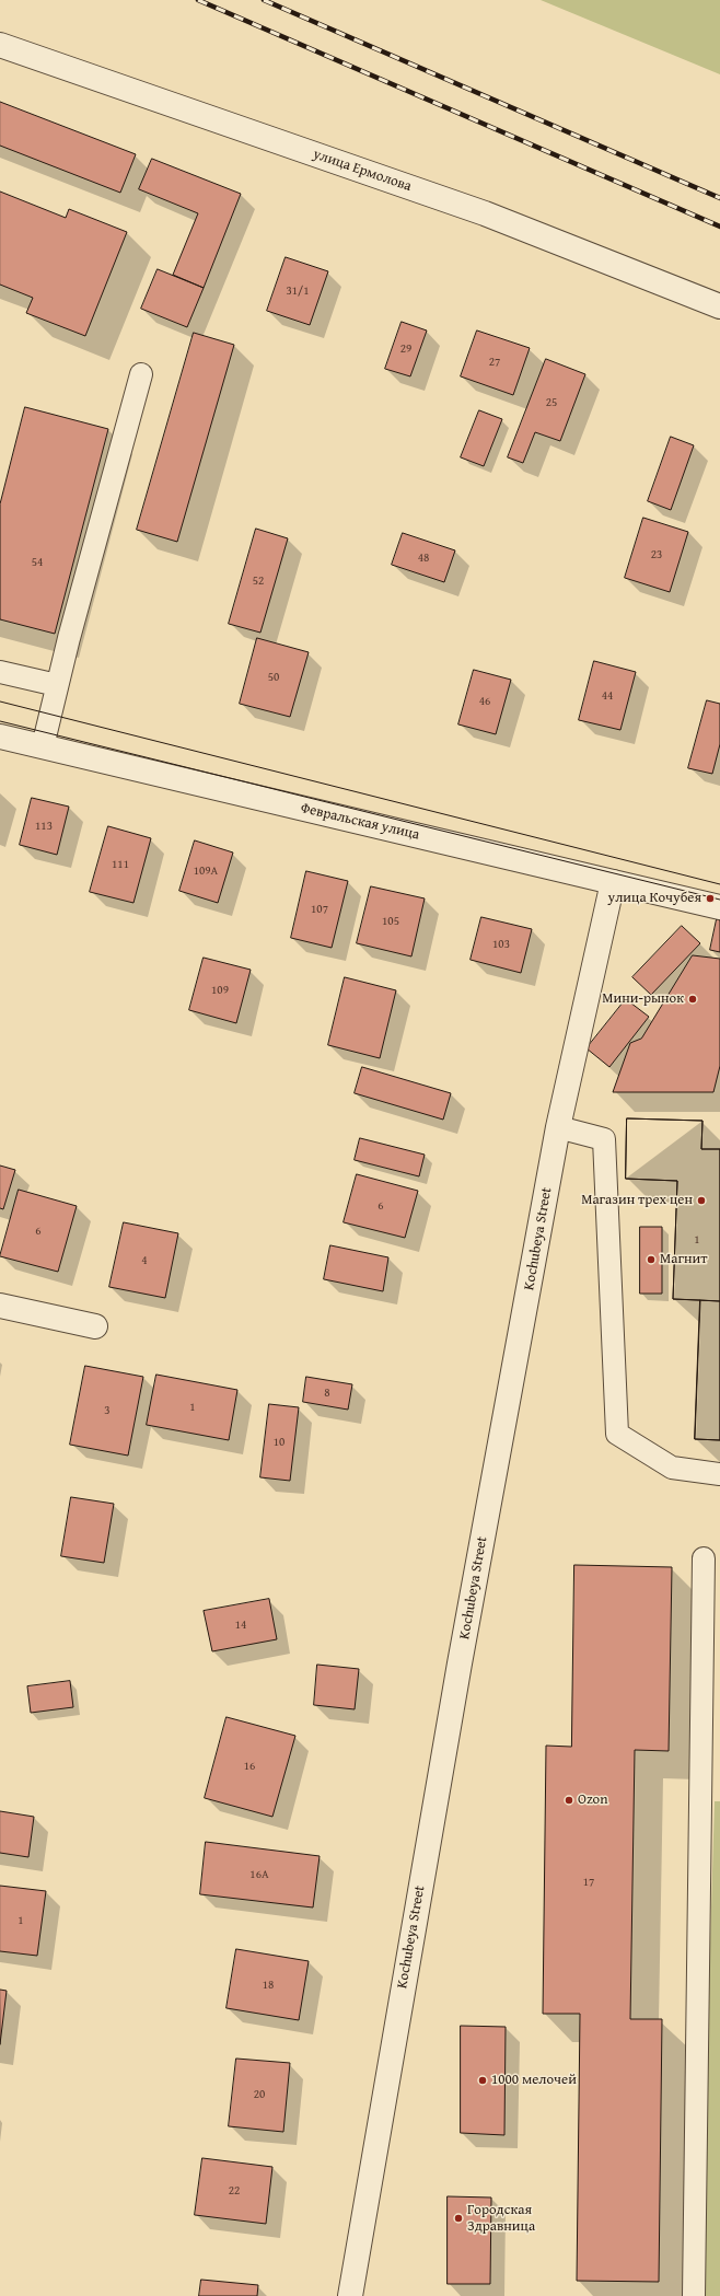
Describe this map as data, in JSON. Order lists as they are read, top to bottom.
{
  "streets": {
    "street": ["улица Ермолова", "Февральская улица", "Kochubeya Street"]
  },
  "crossings": [
    ["Февральская улица", "Kochubeya Street"]
  ],
  "places": [
    "улица Кочубея",
    "Мини-рынок",
    "Магазин трех цен",
    "Магнит",
    "Ozon",
    "1000 мелочей",
    "Городская Здравница"
  ],
  "house_numbers": [
    "31/1",
    "29",
    "27",
    "25",
    "23",
    "48",
    "54",
    "52",
    "50",
    "44",
    "46",
    "113",
    "111",
    "109А",
    "107",
    "105",
    "103",
    "109",
    "6",
    "6",
    "1",
    "4",
    "8",
    "1",
    "3",
    "10",
    "14",
    "16",
    "16А",
    "17",
    "1",
    "18",
    "20",
    "22"
  ]
}
